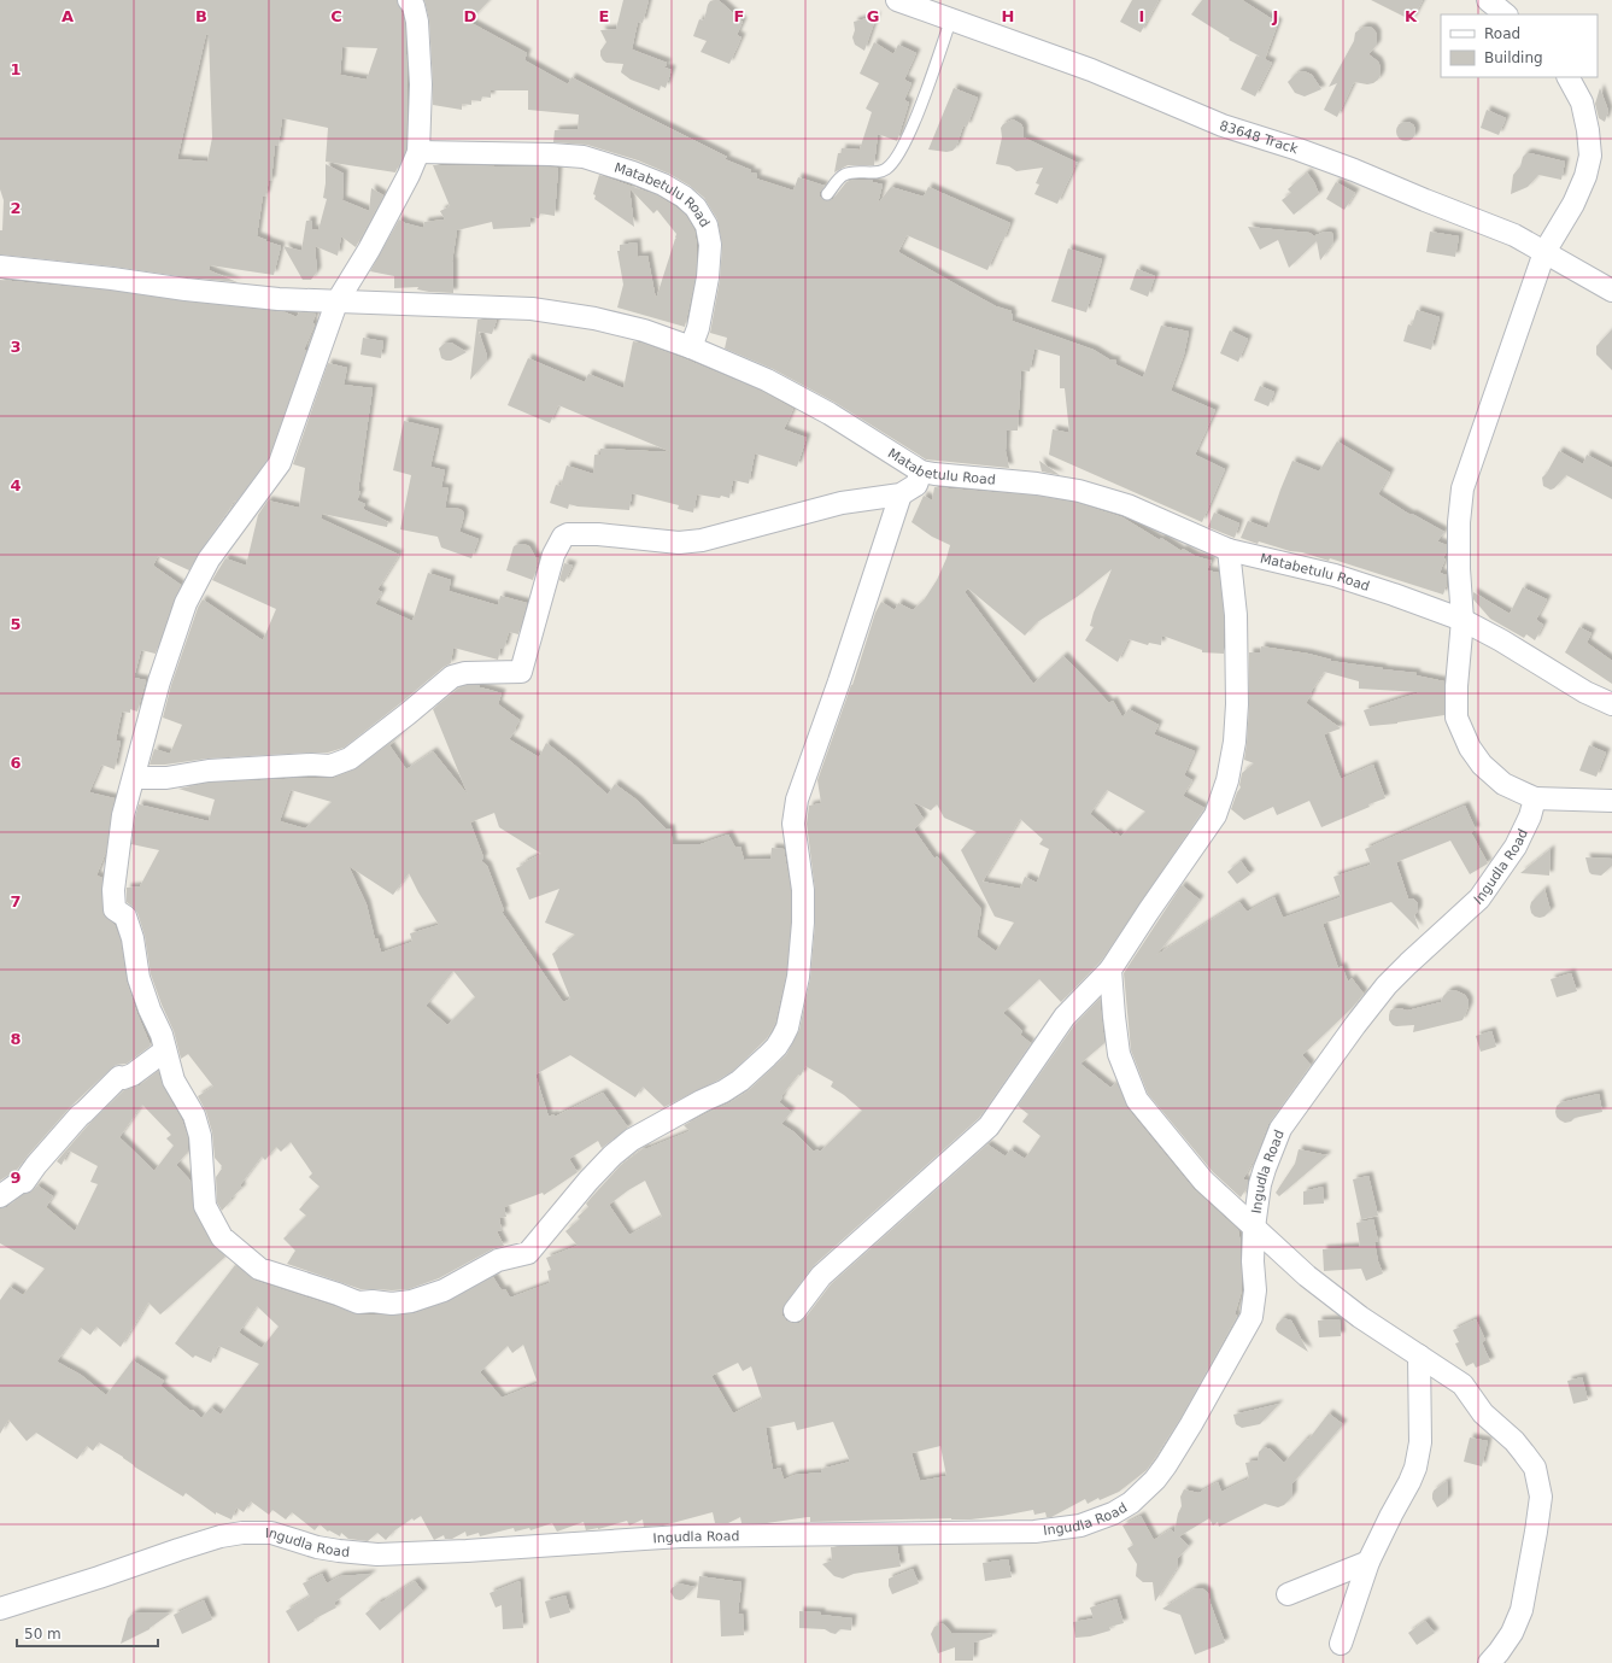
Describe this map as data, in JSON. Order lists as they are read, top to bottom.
{
  "streets": {
    "street": ["83648 Track", "Matabetulu Road", "Ingudla Road"]
  },
  "legend": ["Road", "Building"],
  "scale_bar": "50 m",
  "grid": {
    "columns": [
      "A",
      "B",
      "C",
      "D",
      "E",
      "F",
      "G",
      "H",
      "I",
      "J",
      "K"
    ],
    "rows": [
      "1",
      "2",
      "3",
      "4",
      "5",
      "6",
      "7",
      "8",
      "9"
    ]
  }
}
